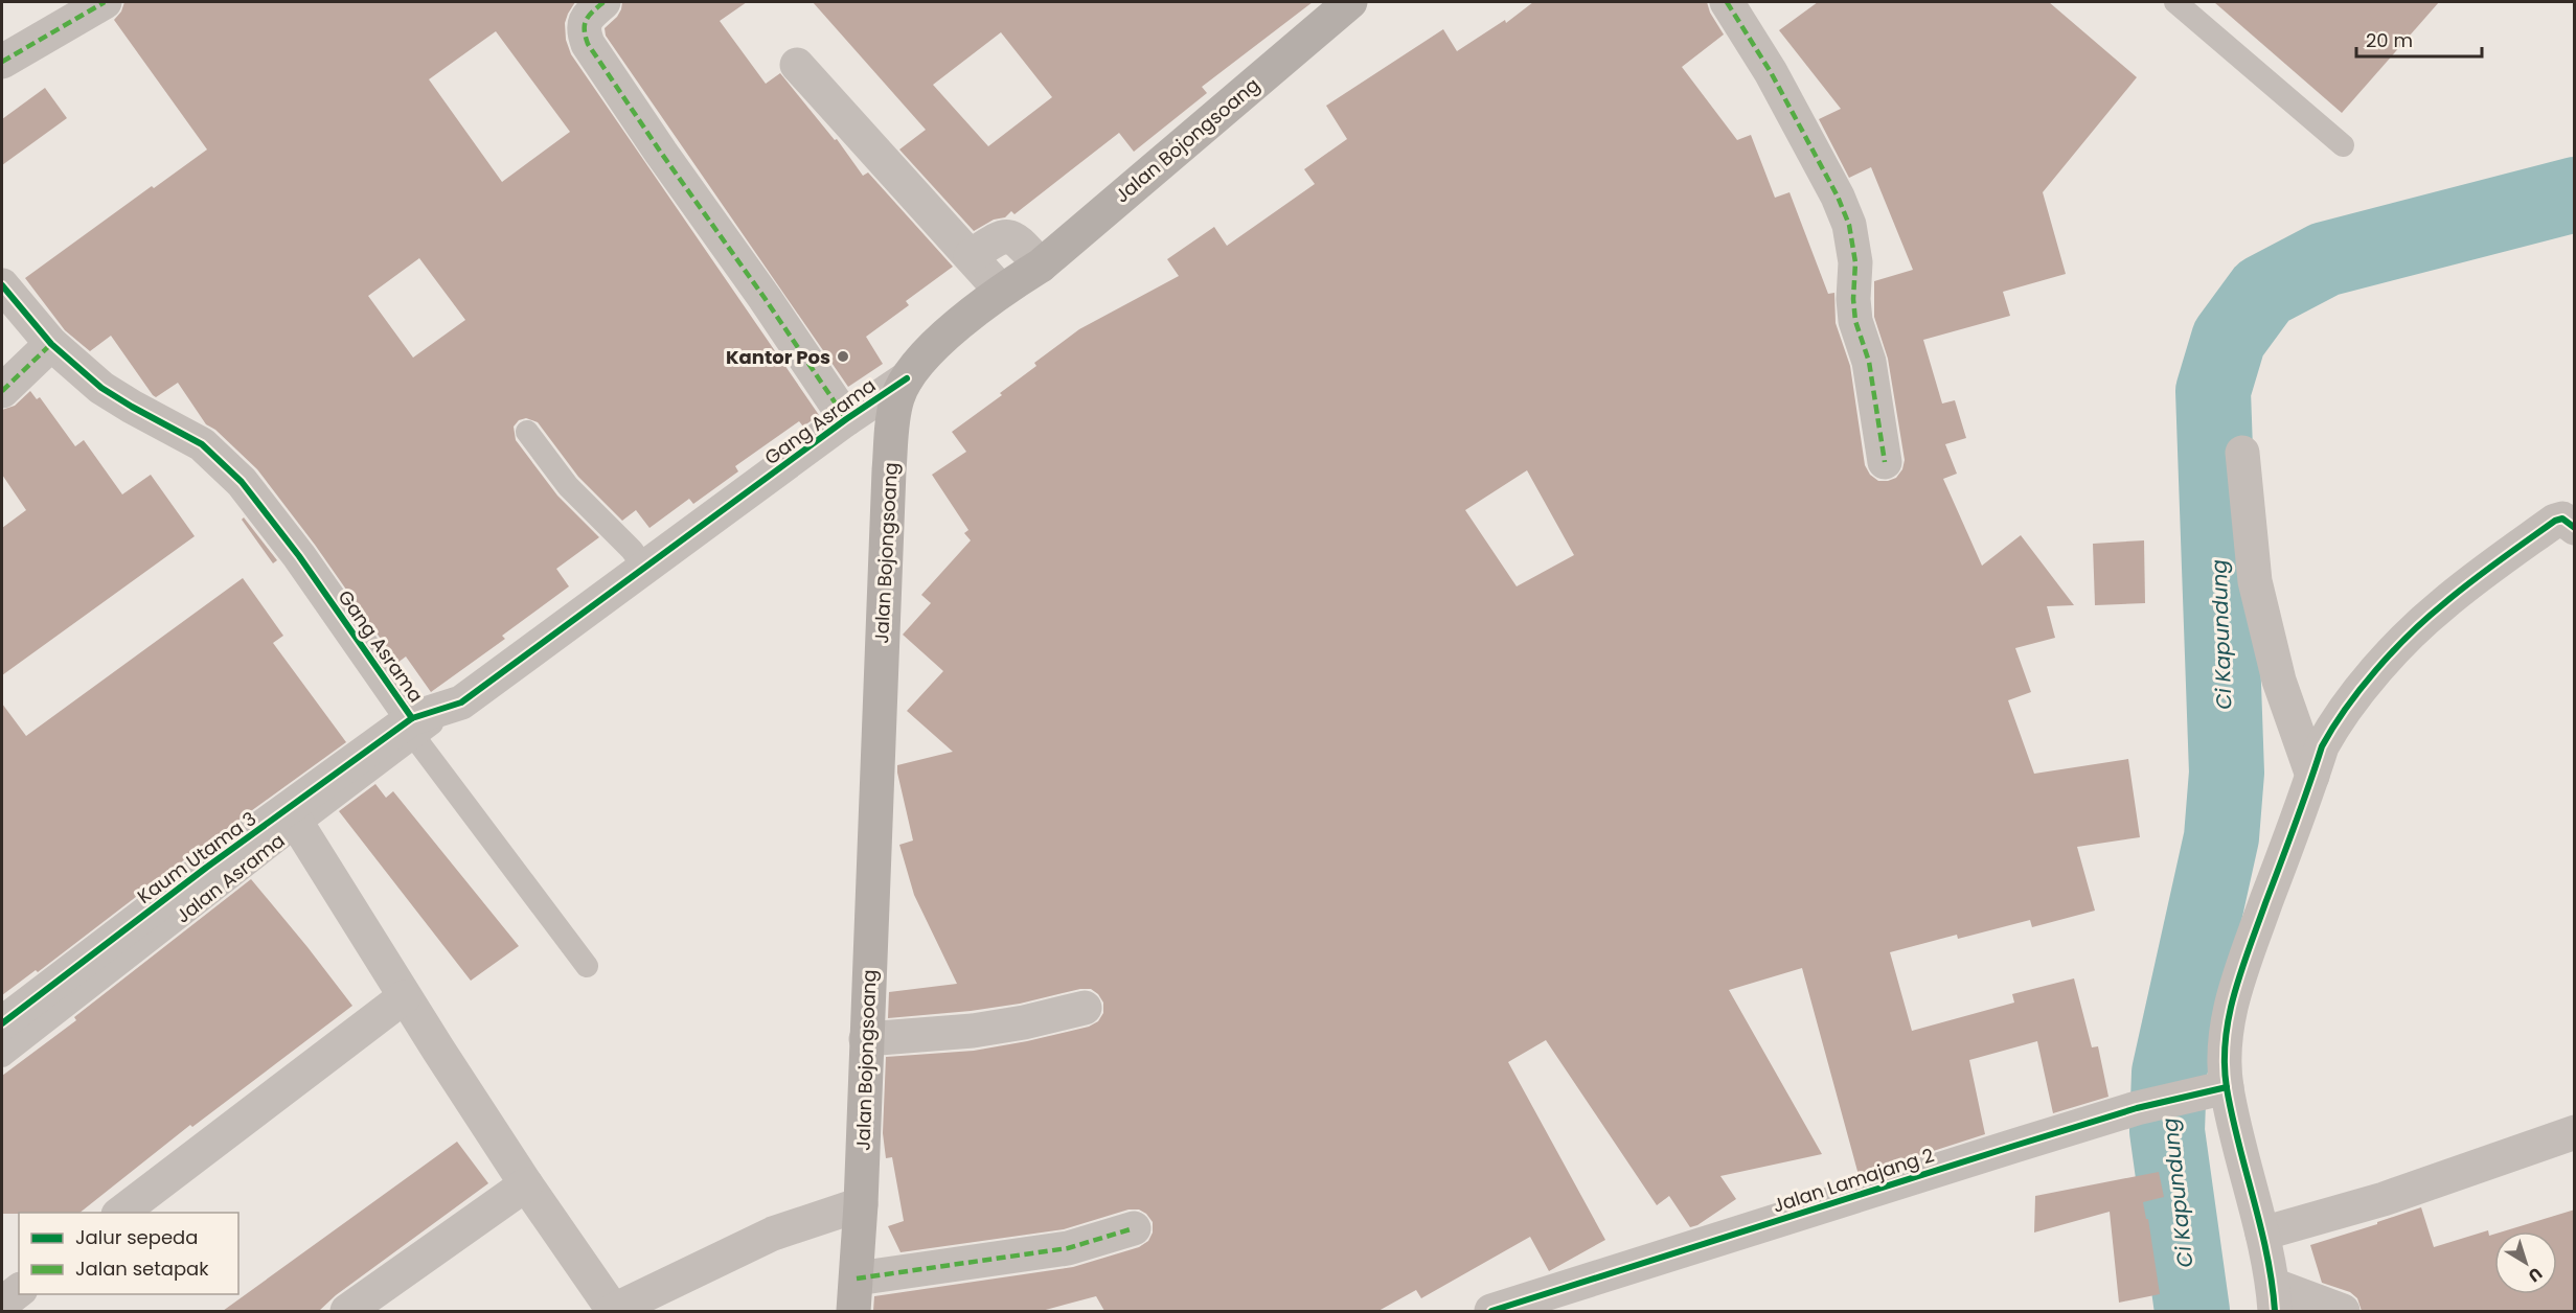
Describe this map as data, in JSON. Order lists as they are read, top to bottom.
{
  "streets": {
    "main road": ["Jalan Bojongsoang"],
    "street": ["Gang Asrama", "Kaum Utama 3", "Jalan Lamajang 2"],
    "lane": ["Jalan Asrama"]
  },
  "crossings": [
    ["Jalan Bojongsoang", "Gang Asrama"],
    ["Gang Asrama", "Kaum Utama 3"],
    ["Kaum Utama 3", "Jalan Asrama"]
  ],
  "water": ["Ci Kapundung"],
  "places": ["Kantor Pos"],
  "legend": ["Jalur sepeda", "Jalan setapak"],
  "scale_bar": "20 m",
  "north": "bottom right"
}
